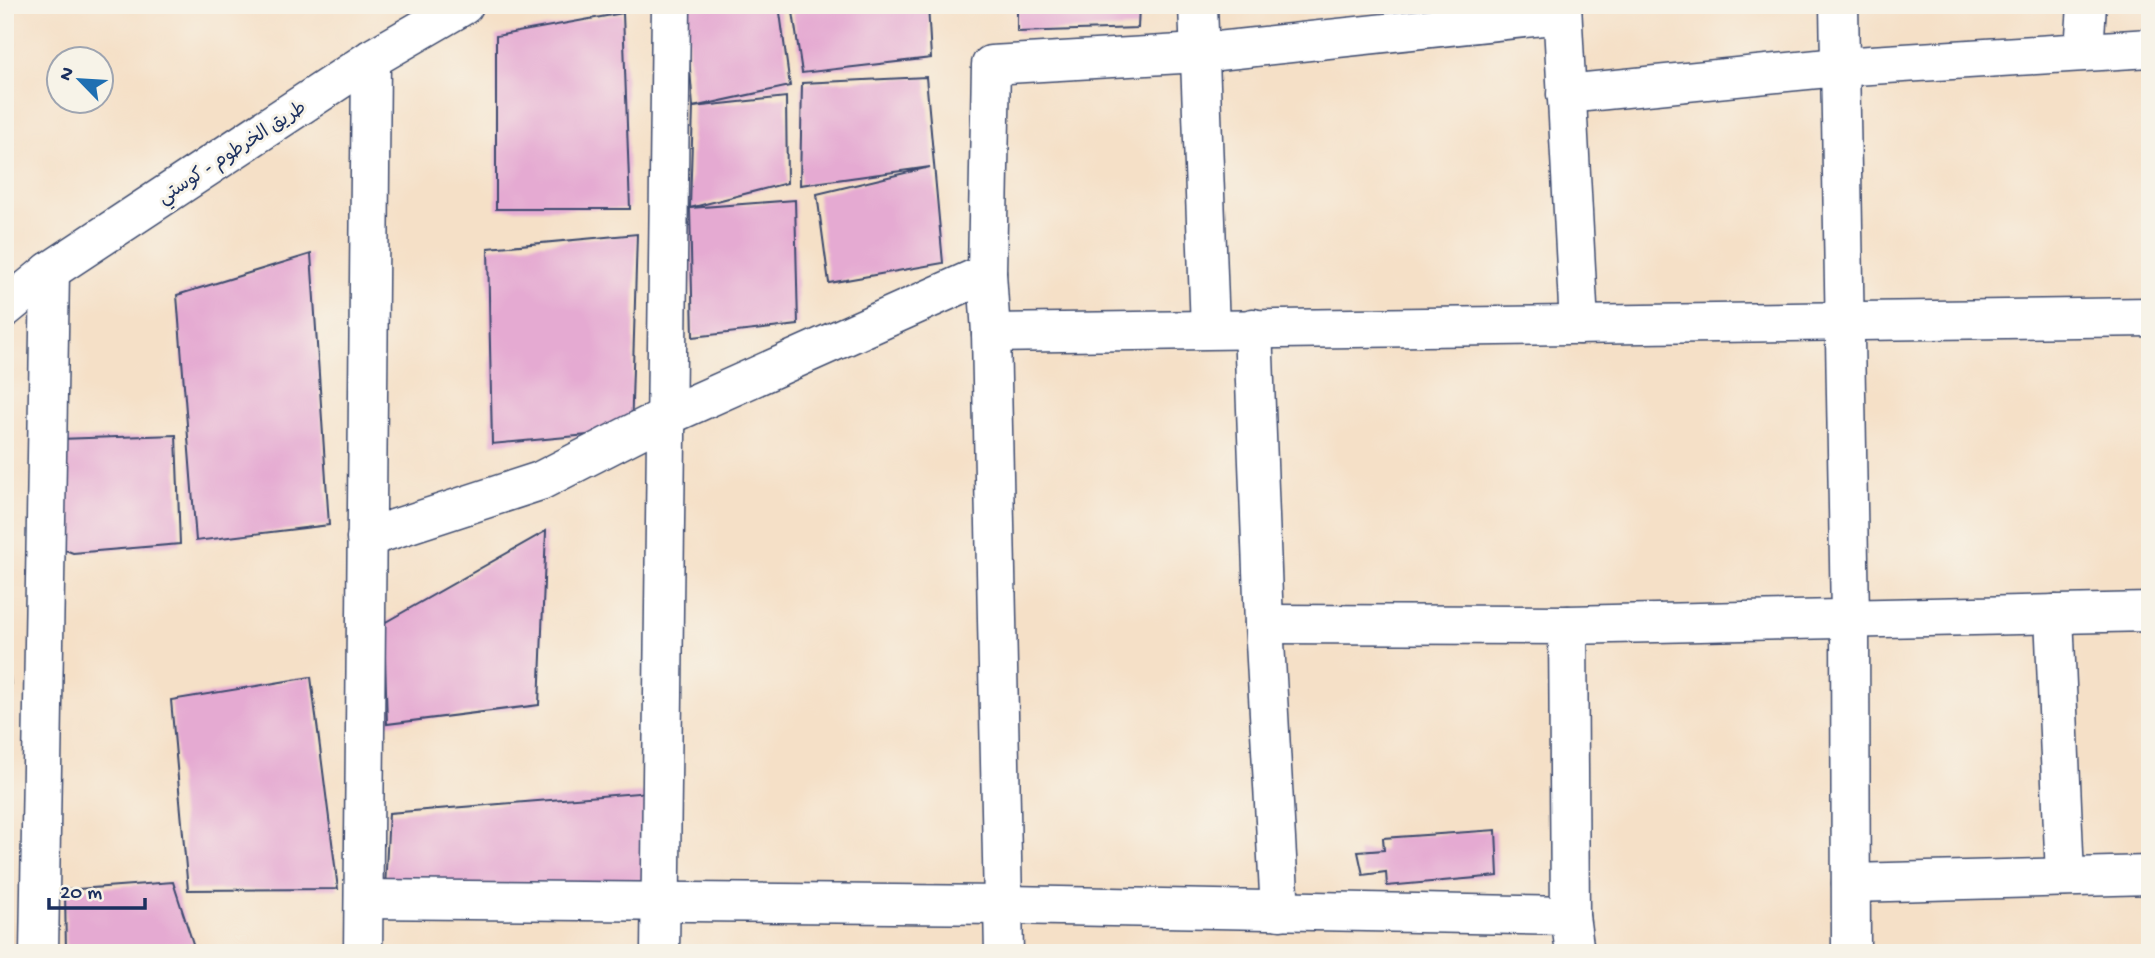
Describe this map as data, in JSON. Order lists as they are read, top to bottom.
{
  "streets": {
    "main road": ["طريق الخرطوم - كوستي"]
  },
  "scale_bar": "20 m",
  "north": "top left"
}
